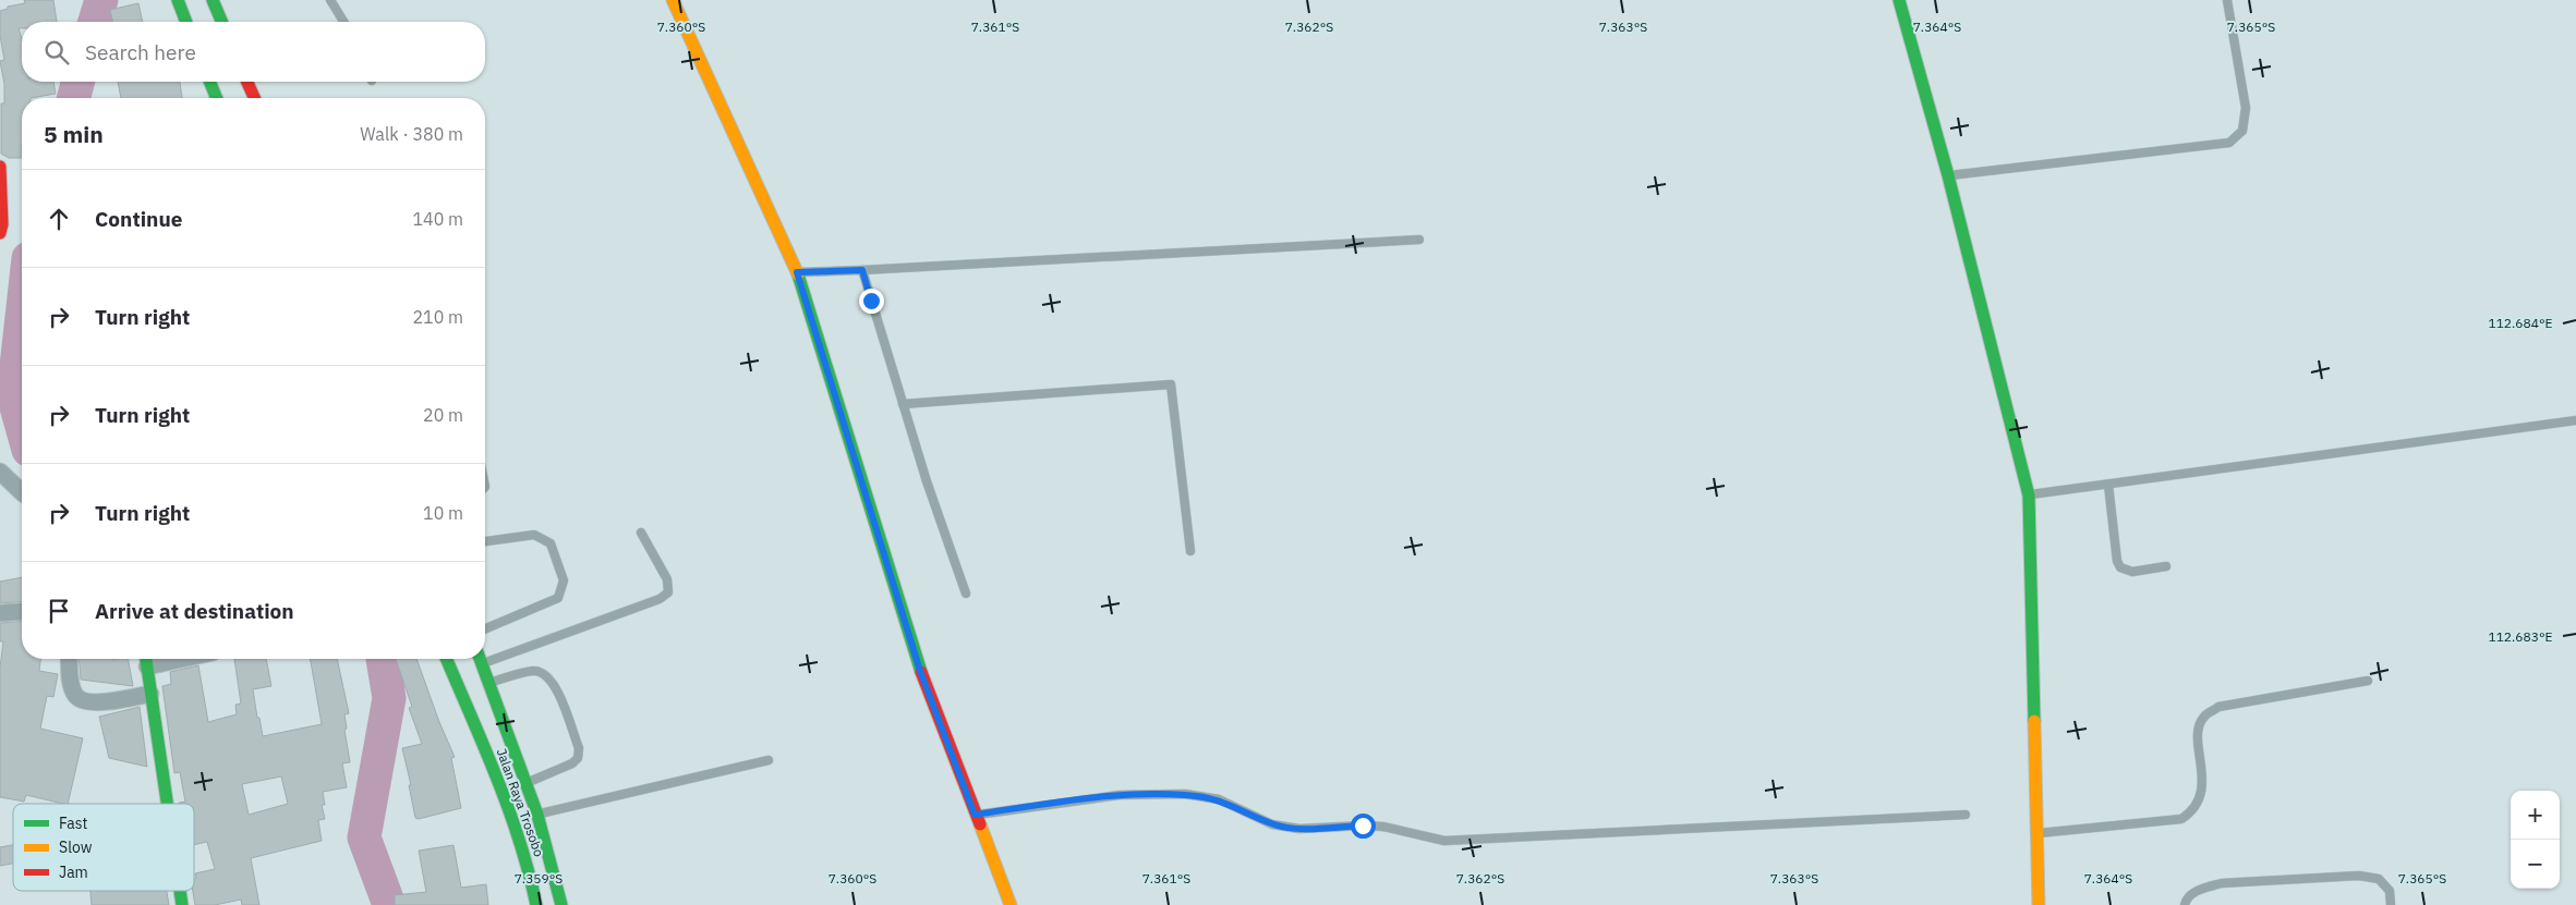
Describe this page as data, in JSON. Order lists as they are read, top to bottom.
{
  "streets": {
    "main road": ["Jalan Raya Trosobo"]
  },
  "legend": ["Fast", "Slow", "Jam"],
  "page": {
    "search": "Search here",
    "heading": ["5 min", "Walk · 380 m"],
    "list": [
      ["Continue", "140 m"],
      ["Turn right", "210 m"],
      ["Turn right", "20 m"],
      ["Turn right", "10 m"],
      "Arrive at destination"
    ],
    "map_buttons": ["+", "−"]
  },
  "coordinates": [
    "7.360°S",
    "7.361°S",
    "7.362°S",
    "7.363°S",
    "7.364°S",
    "7.365°S",
    "112.684°E",
    "112.683°E",
    "7.359°S"
  ]
}
